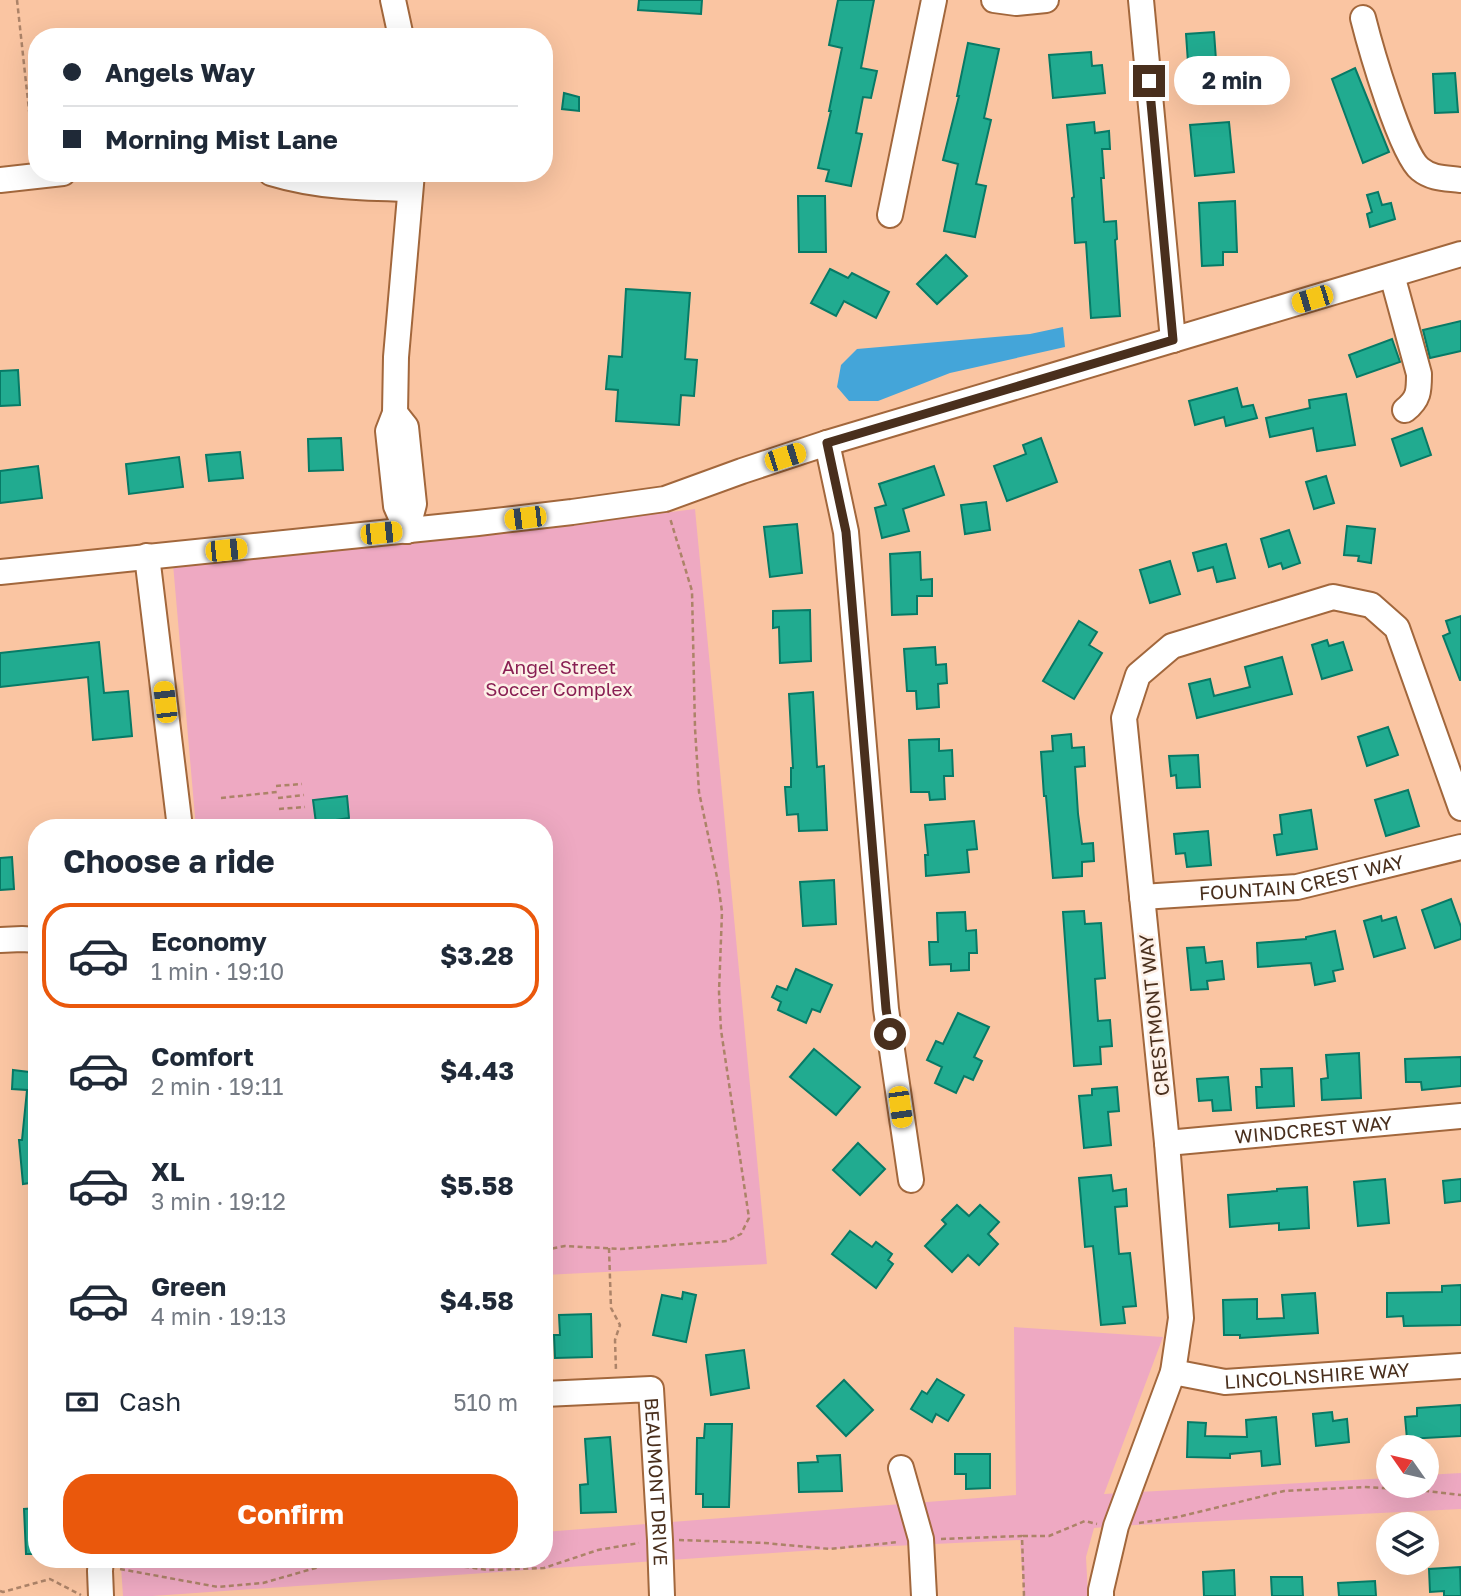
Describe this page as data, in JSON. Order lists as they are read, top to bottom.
{
  "streets": {
    "street": [
      "FOUNTAIN CREST WAY",
      "CRESTMONT WAY",
      "WINDCREST WAY",
      "LINCOLNSHIRE WAY",
      "BEAUMONT DRIVE"
    ]
  },
  "crossings": [
    ["FOUNTAIN CREST WAY", "CRESTMONT WAY"],
    ["CRESTMONT WAY", "WINDCREST WAY"],
    ["CRESTMONT WAY", "LINCOLNSHIRE WAY"]
  ],
  "parks": ["Angel Street Soccer Complex"],
  "north": "top left",
  "page": {
    "banner": ["Angels Way", "Morning Mist Lane"],
    "bubble": "2 min",
    "heading": "Choose a ride",
    "list": [
      {
        "name": "Economy",
        "note": "1 min · 19:10",
        "value": "$3.28"
      },
      {
        "name": "Comfort",
        "note": "2 min · 19:11",
        "value": "$4.43"
      },
      {
        "name": "XL",
        "note": "3 min · 19:12",
        "value": "$5.58"
      },
      {
        "name": "Green",
        "note": "4 min · 19:13",
        "value": "$4.58"
      }
    ],
    "pay": ["Cash", "510 m"],
    "buttons": "Confirm"
  }
}
